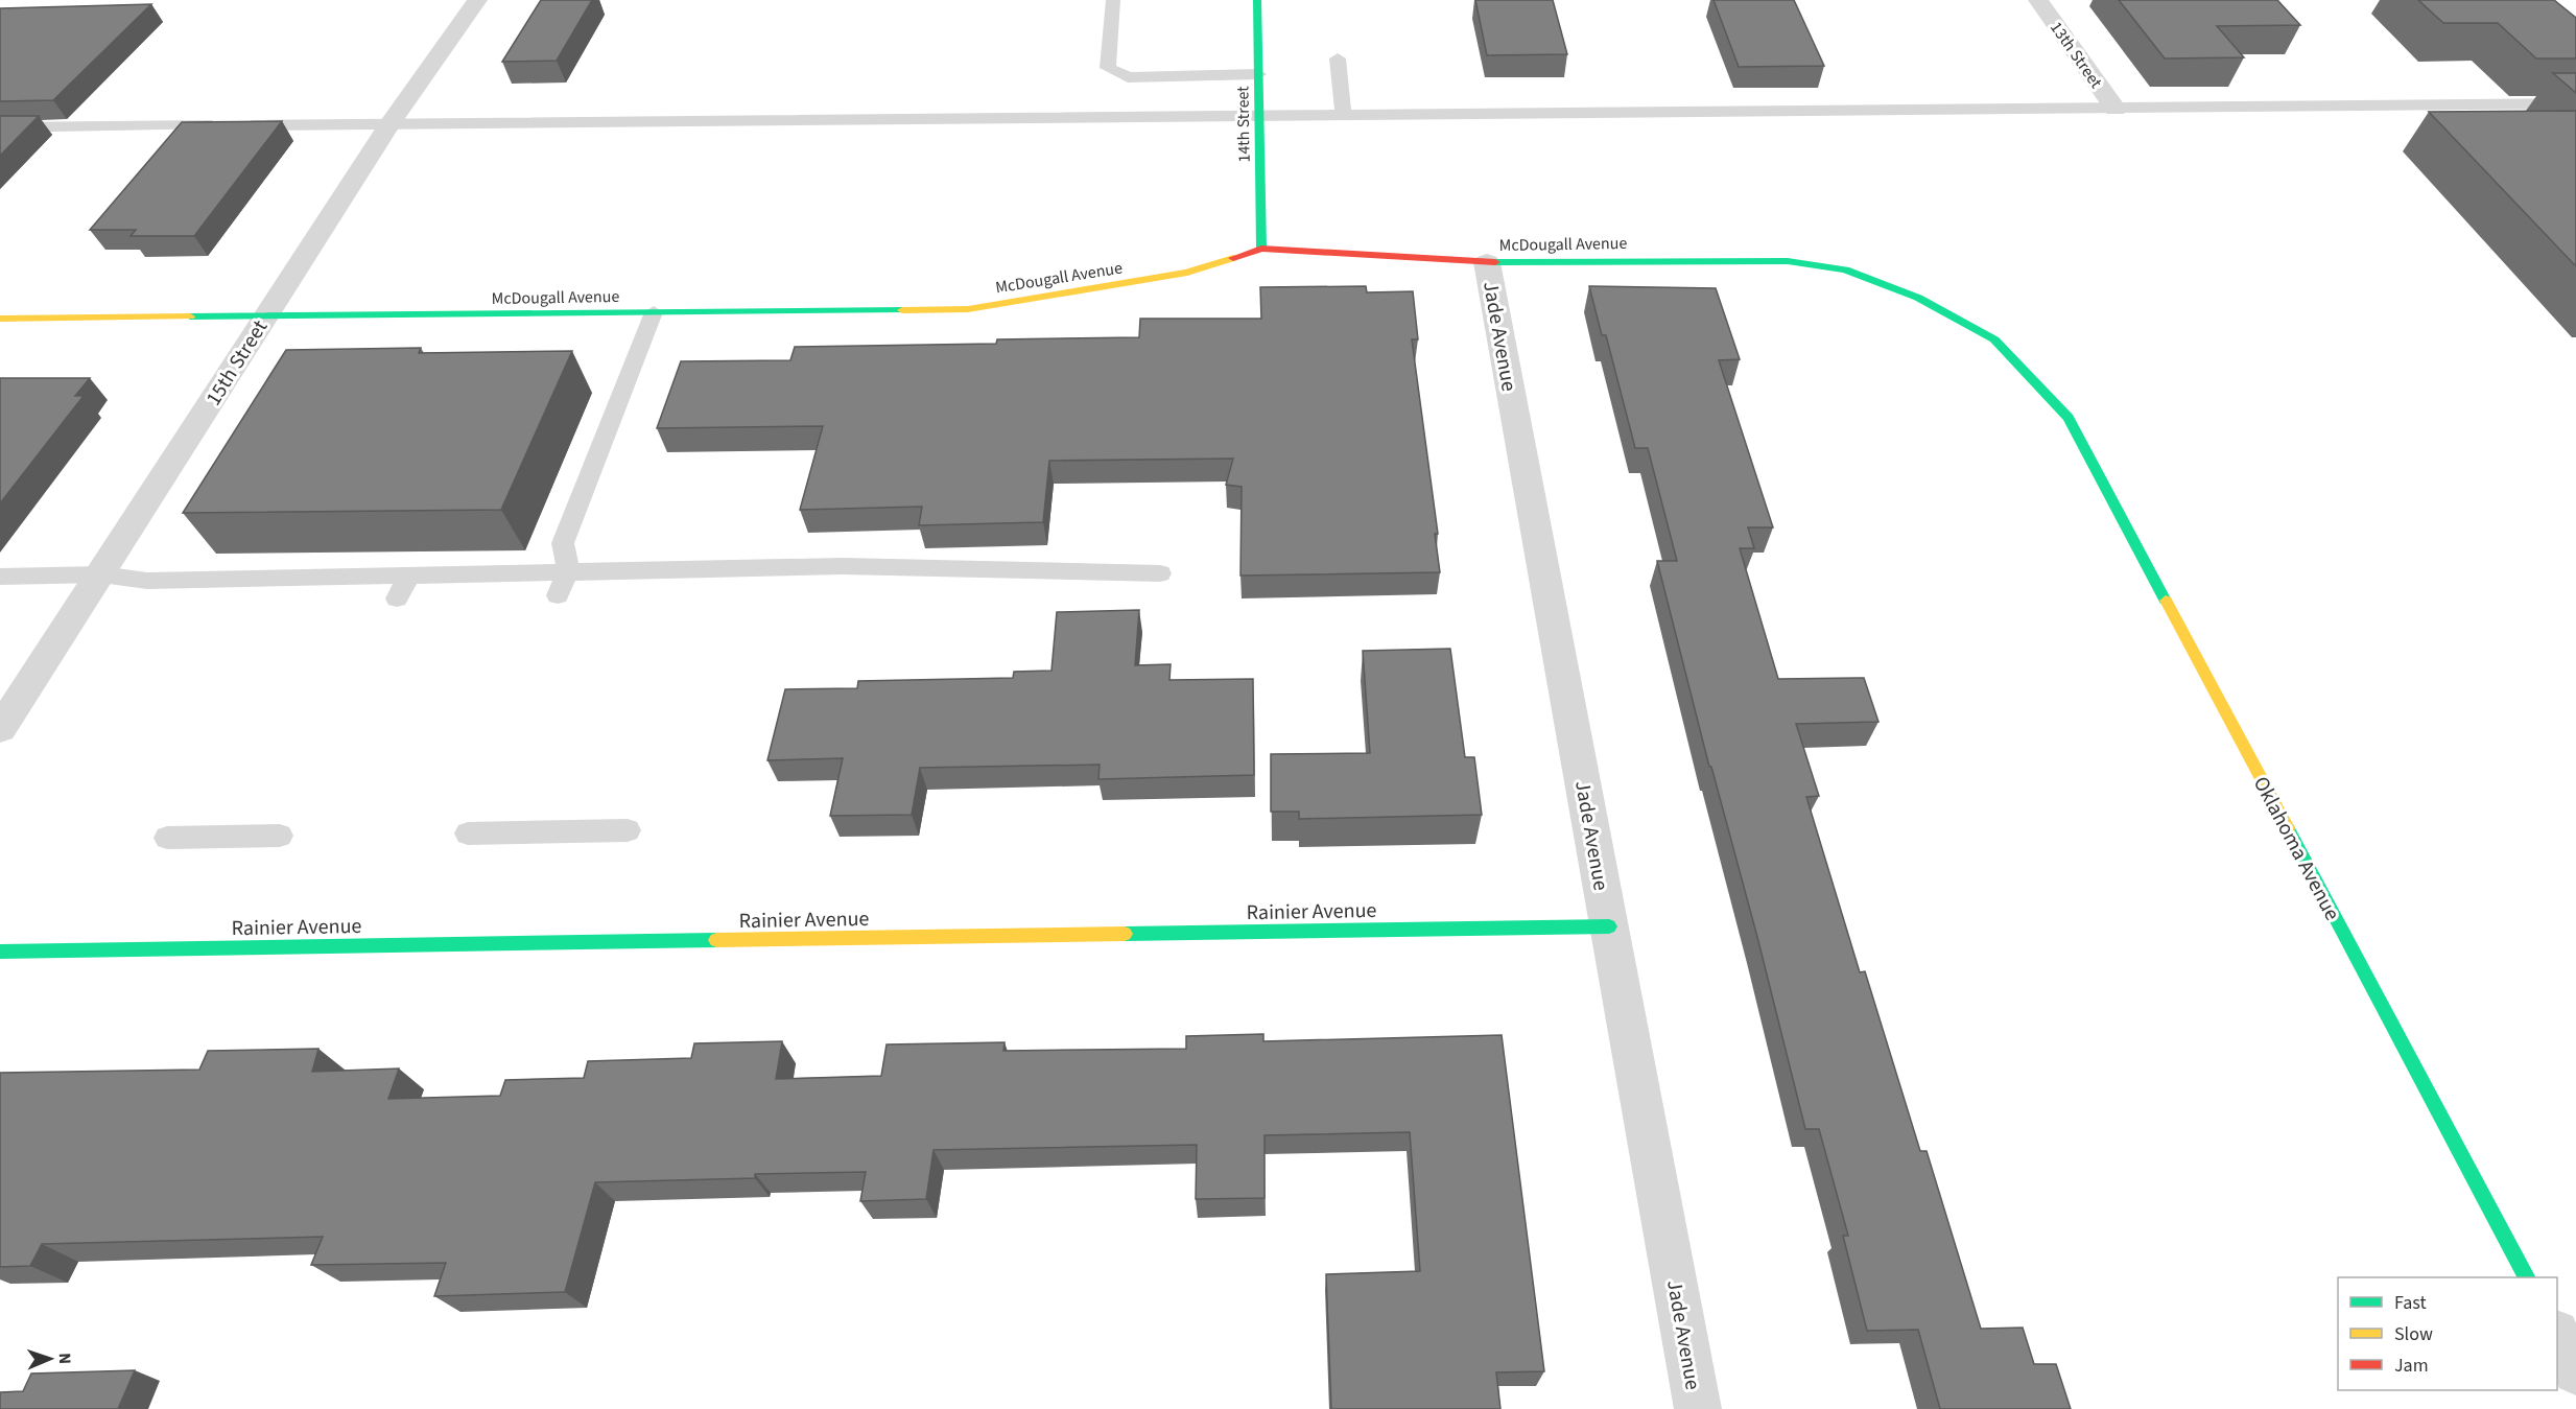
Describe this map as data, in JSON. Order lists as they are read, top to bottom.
{
  "streets": {
    "street": [
      "13th Street",
      "14th Street",
      "McDougall Avenue",
      "Jade Avenue",
      "15th Street",
      "Oklahoma Avenue",
      "Rainier Avenue"
    ]
  },
  "crossings": [
    ["14th Street", "McDougall Avenue"],
    ["McDougall Avenue", "Jade Avenue"],
    ["McDougall Avenue", "15th Street"],
    ["McDougall Avenue", "Oklahoma Avenue"],
    ["Jade Avenue", "Rainier Avenue"]
  ],
  "legend": ["Fast", "Slow", "Jam"],
  "north": "right"
}
